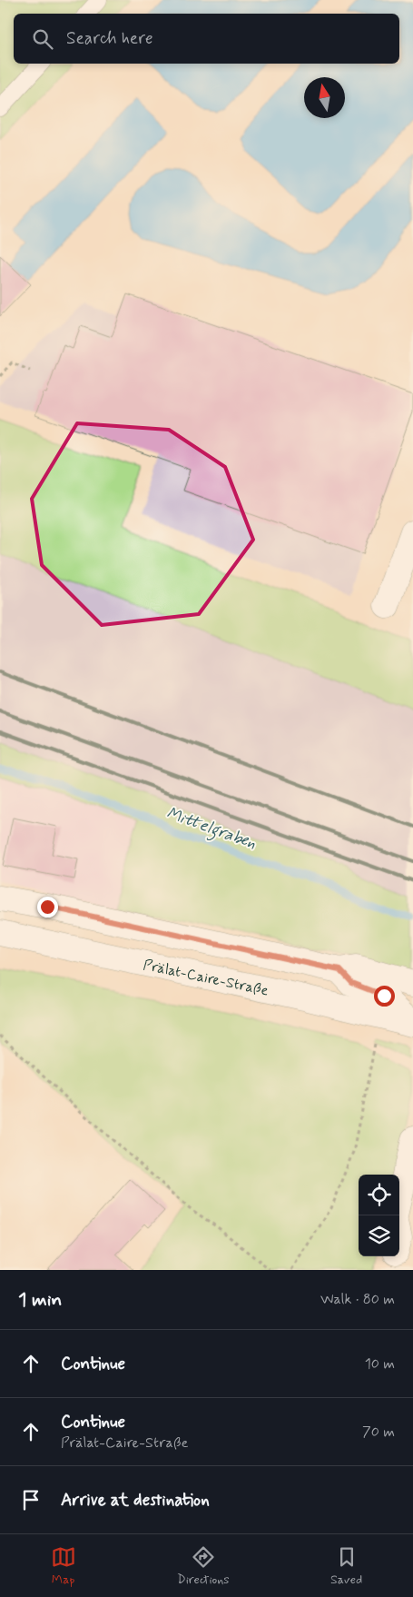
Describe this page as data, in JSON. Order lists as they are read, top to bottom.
{
  "streets": {
    "street": ["Prälat-Caire-Straße"]
  },
  "water": ["Mittelgraben"],
  "north": "top",
  "page": {
    "search": "Search here",
    "heading": ["1 min", "Walk · 80 m"],
    "list": [
      ["Continue", "10 m"],
      ["Continue", "Prälat-Caire-Straße", "70 m"],
      "Arrive at destination"
    ],
    "nav": ["Map", "Directions", "Saved"]
  }
}
